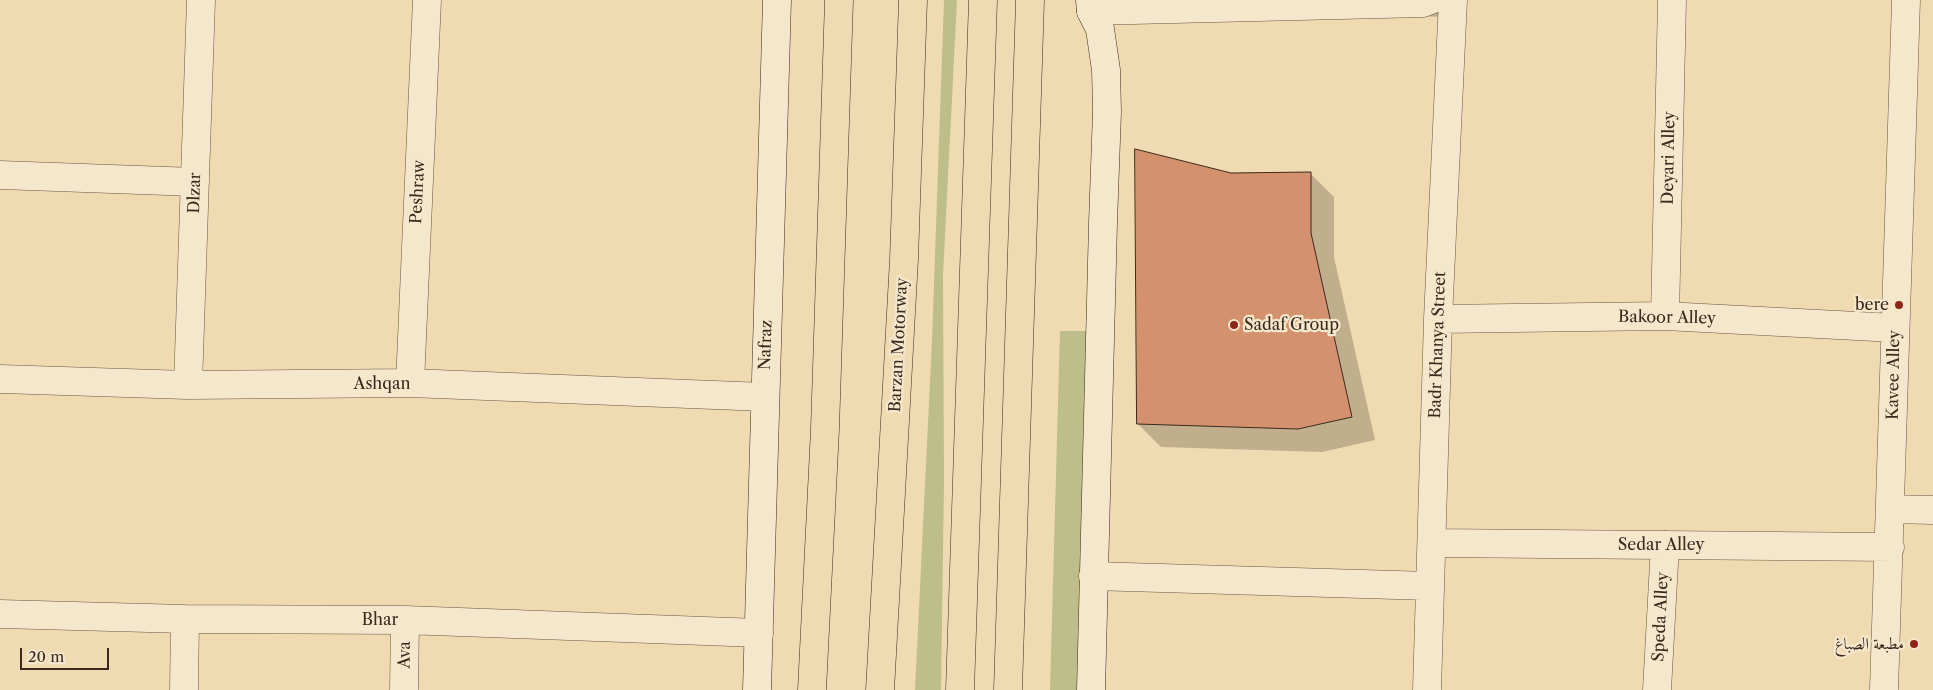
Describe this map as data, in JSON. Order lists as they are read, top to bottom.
{
  "streets": {
    "highway": ["Barzan Motorway"],
    "street": [
      "Deyari Alley",
      "Peshraw",
      "Dlzar",
      "Bakoor Alley",
      "Nafraz",
      "Badr Khanya Street",
      "Kavee Alley",
      "Ashqan",
      "Sedar Alley",
      "Speda Alley",
      "Bhar",
      "Ava"
    ]
  },
  "crossings": [
    ["Deyari Alley", "Bakoor Alley"],
    ["Peshraw", "Ashqan"],
    ["Dlzar", "Ashqan"],
    ["Bakoor Alley", "Badr Khanya Street"],
    ["Bakoor Alley", "Kavee Alley"],
    ["Nafraz", "Ashqan"],
    ["Nafraz", "Bhar"],
    ["Badr Khanya Street", "Sedar Alley"],
    ["Kavee Alley", "Sedar Alley"],
    ["Sedar Alley", "Speda Alley"],
    ["Bhar", "Ava"]
  ],
  "places": ["bere", "Sadaf Group", "مطبعة الصباغ"],
  "scale_bar": "20 m"
}
